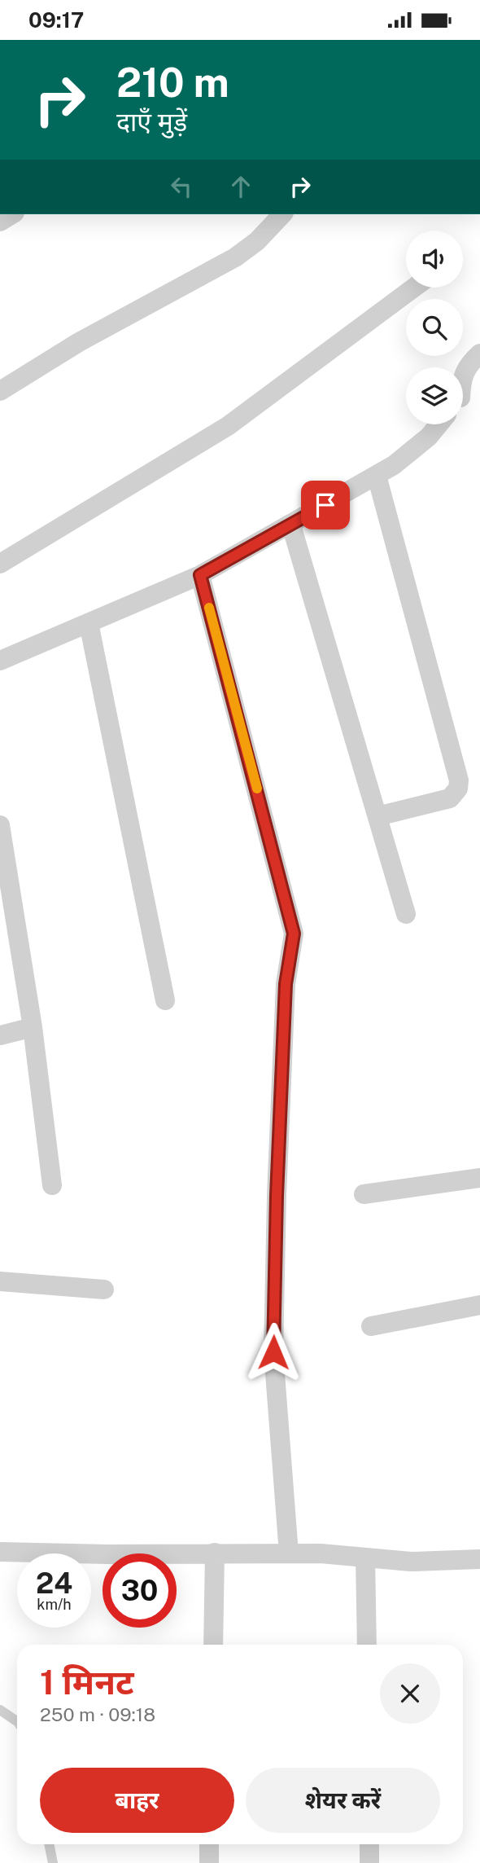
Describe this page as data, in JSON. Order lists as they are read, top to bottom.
{
  "page": {
    "status": "09:17",
    "turn": ["210 m", "दाएँ मुड़ें"],
    "speed": "24 km/h",
    "limit": "30",
    "heading": ["1 मिनट", "250 m · 09:18"],
    "buttons": ["बाहर", "शेयर करें"]
  }
}
